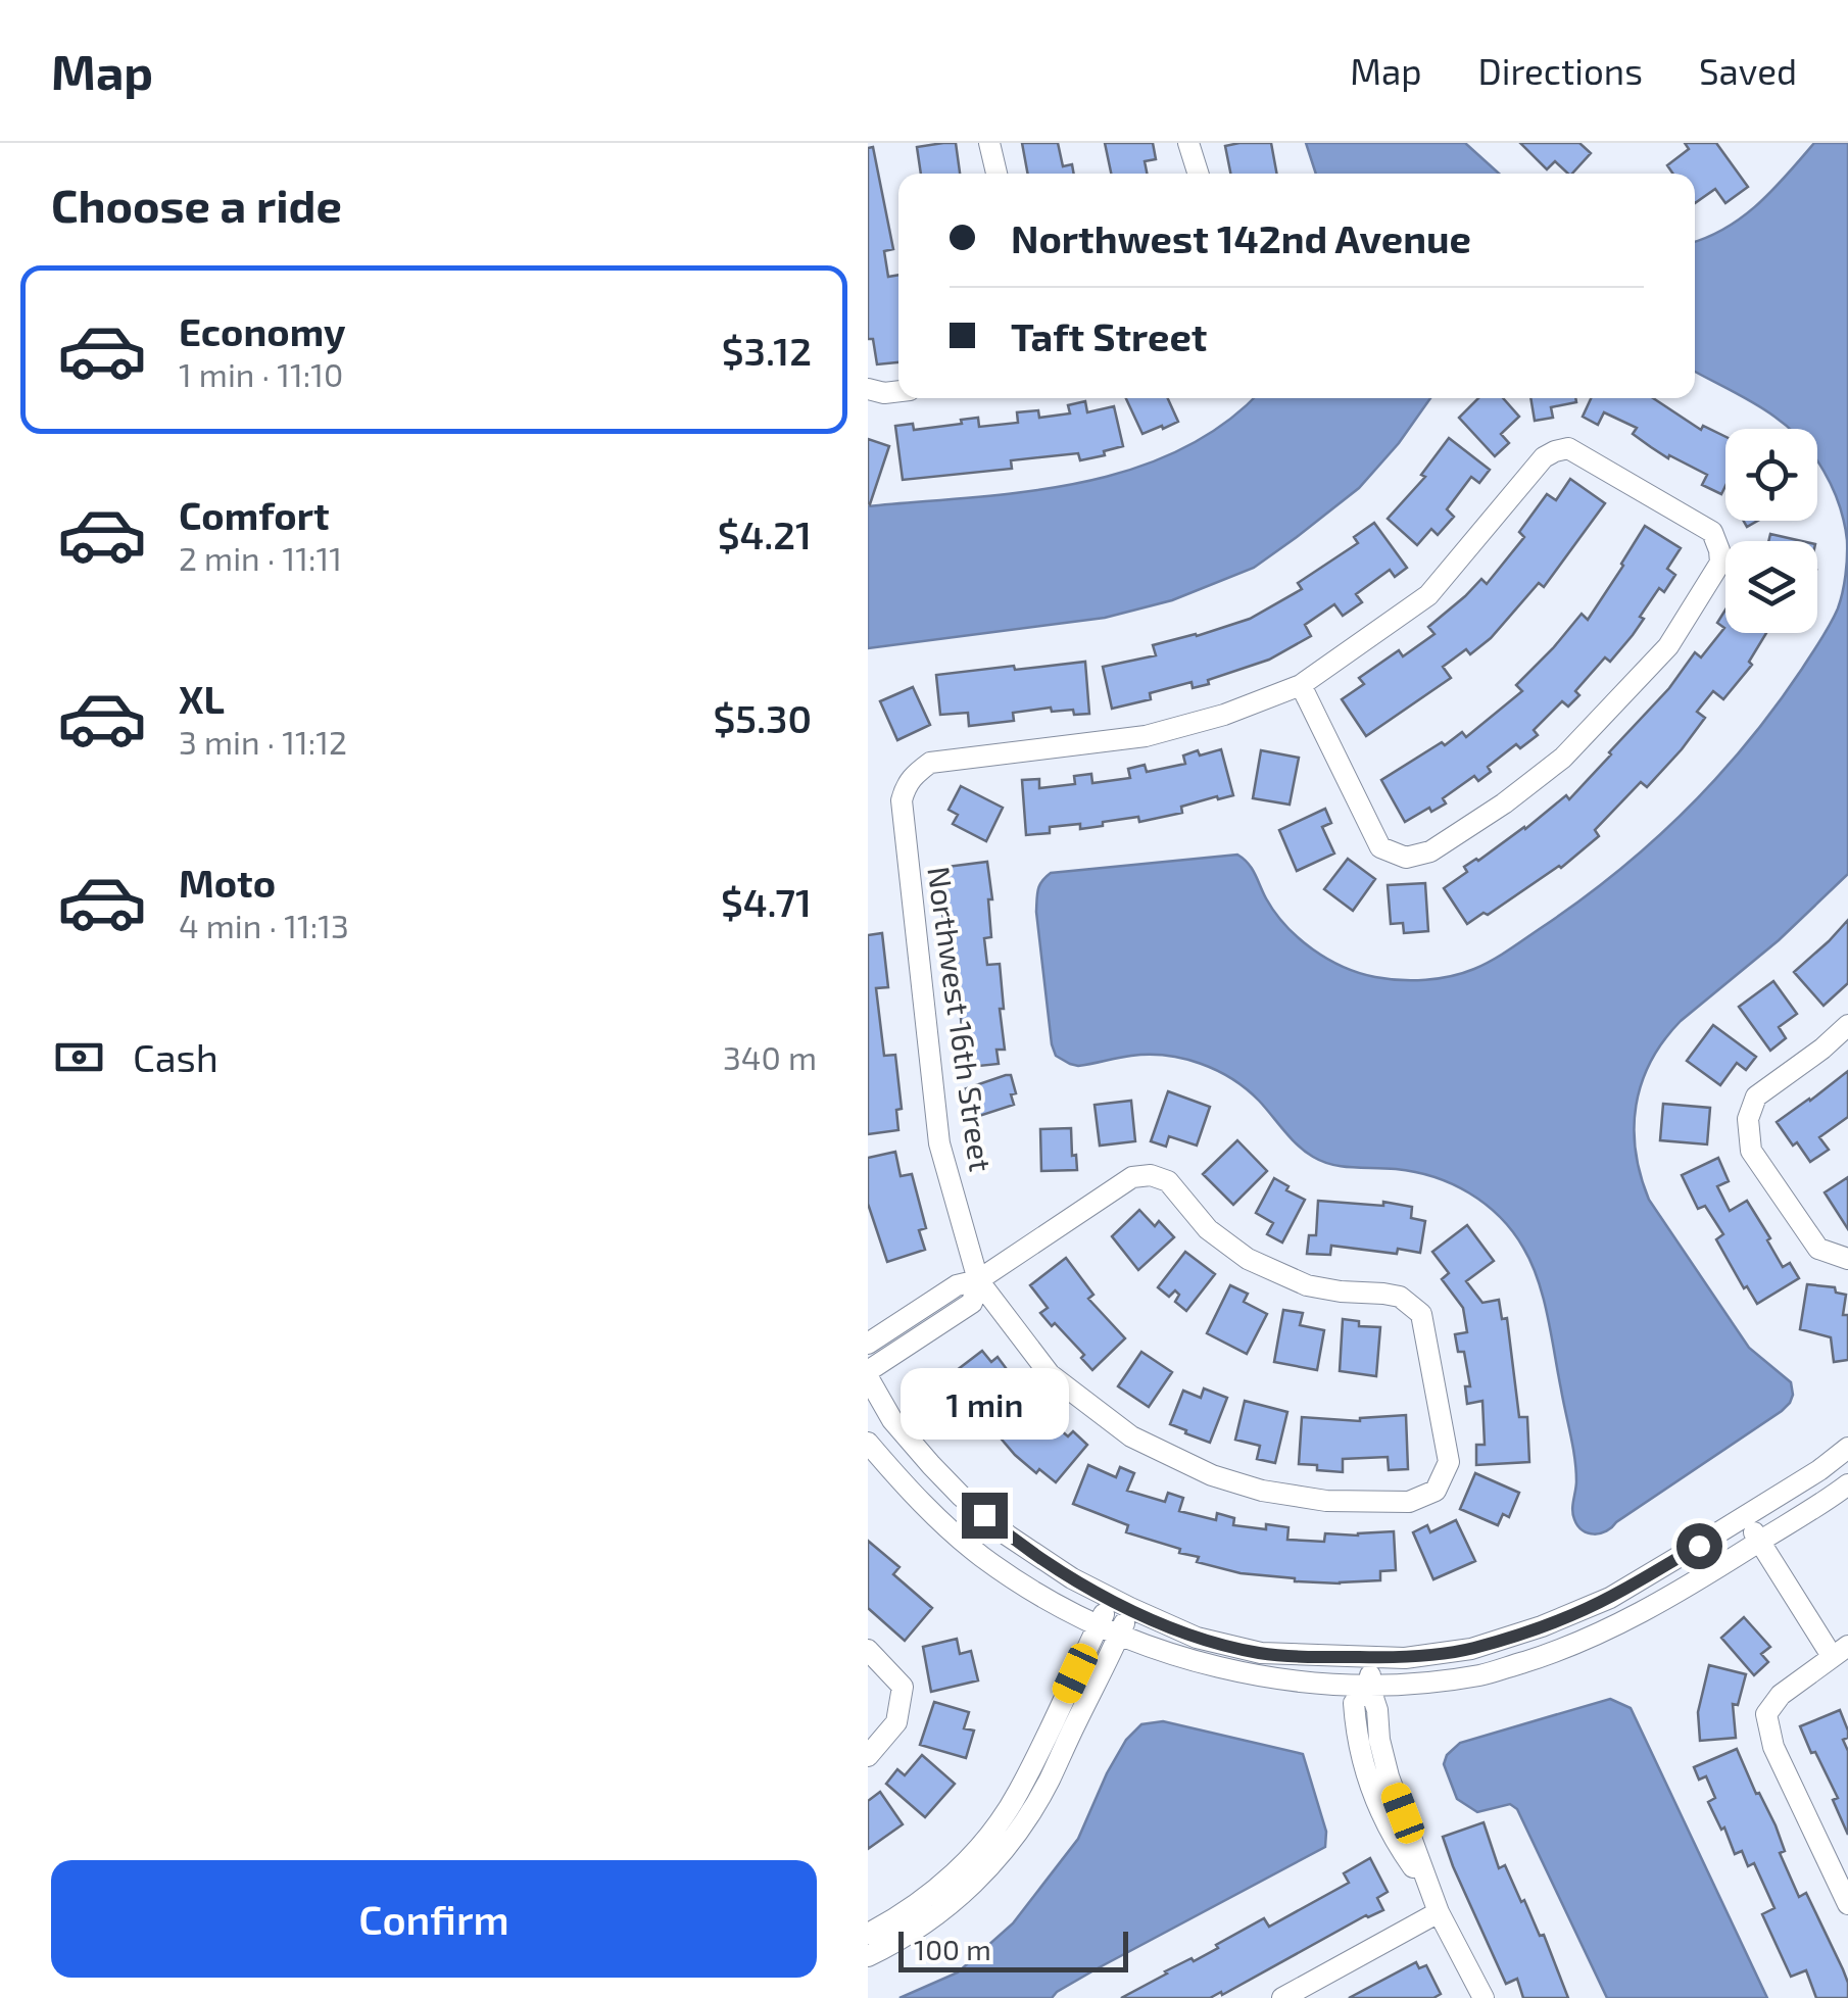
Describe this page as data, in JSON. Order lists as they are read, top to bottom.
{
  "streets": {
    "street": ["Northwest 16th Street"]
  },
  "scale_bar": "100 m",
  "page": {
    "header": "Map",
    "nav": ["Map", "Directions", "Saved"],
    "heading": "Choose a ride",
    "banner": ["Northwest 142nd Avenue", "Taft Street"],
    "list": [
      {
        "name": "Economy",
        "note": "1 min · 11:10",
        "value": "$3.12"
      },
      {
        "name": "Comfort",
        "note": "2 min · 11:11",
        "value": "$4.21"
      },
      {
        "name": "XL",
        "note": "3 min · 11:12",
        "value": "$5.30"
      },
      {
        "name": "Moto",
        "note": "4 min · 11:13",
        "value": "$4.71"
      }
    ],
    "pay": ["Cash", "340 m"],
    "bubble": "1 min",
    "buttons": "Confirm",
    "scale": "100 m"
  }
}
